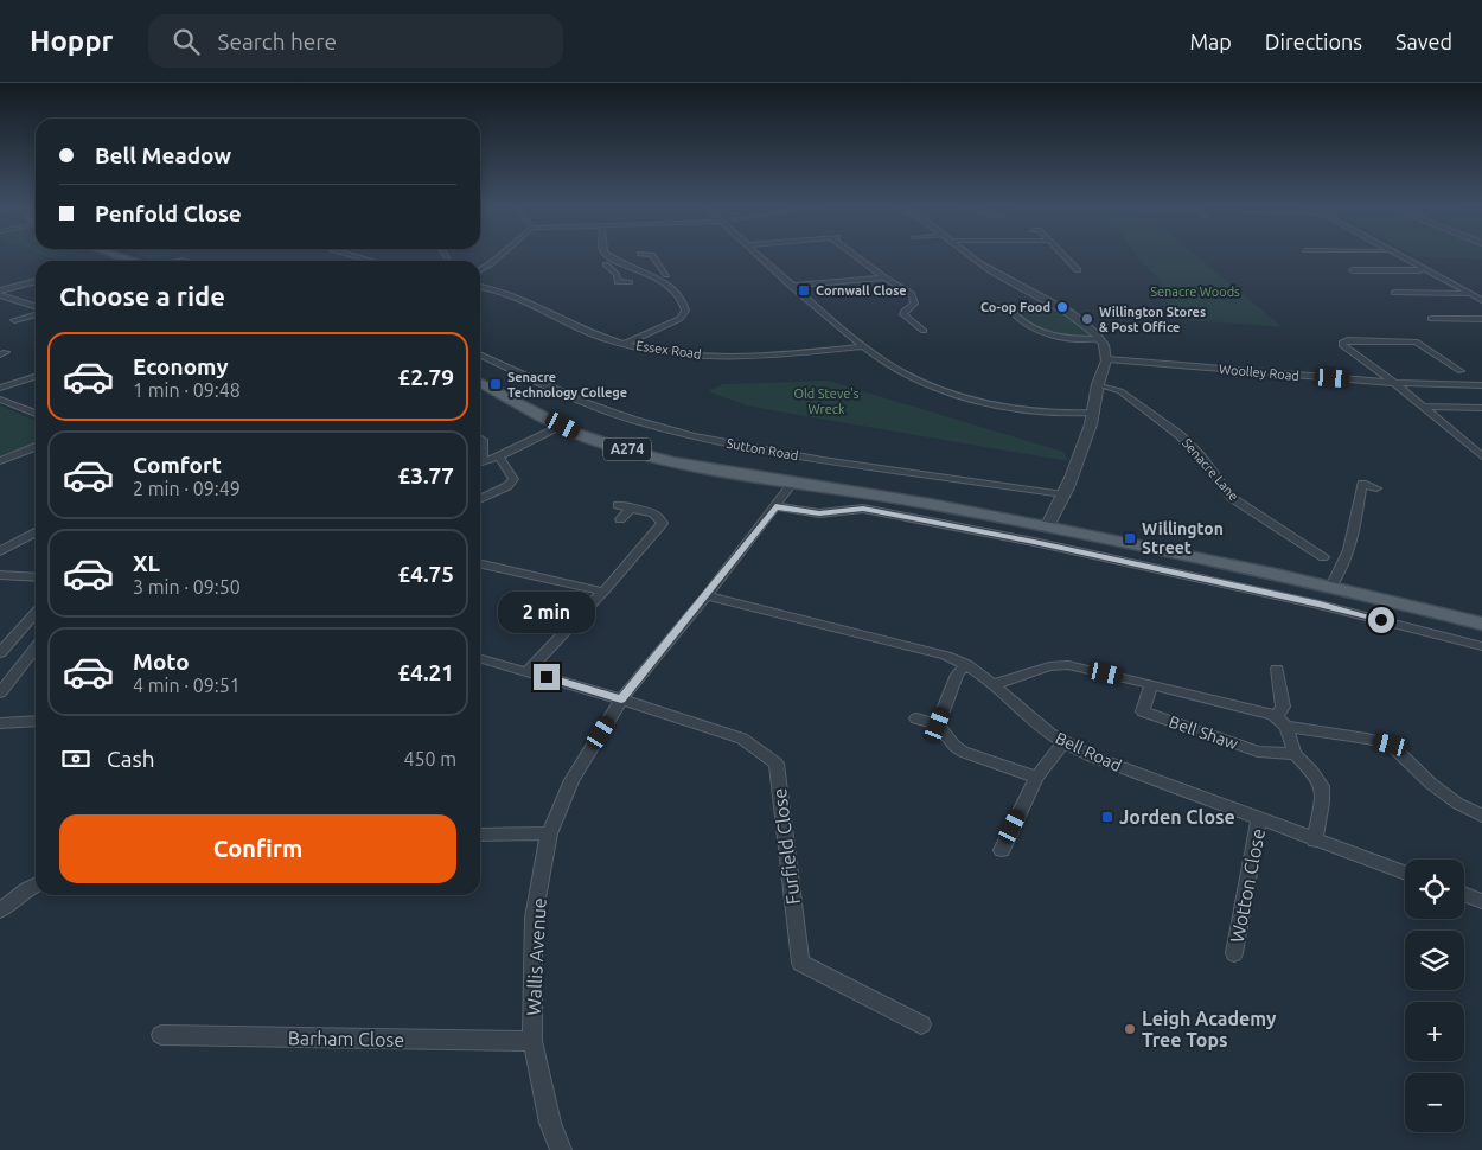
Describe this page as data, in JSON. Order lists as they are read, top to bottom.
{
  "streets": {
    "main road": ["A274", "Sutton Road"],
    "street": [
      "Essex Road",
      "Woolley Road",
      "Senacre Lane",
      "Bell Shaw",
      "Bell Road",
      "Furfield Close",
      "Wotton Close",
      "Wallis Avenue",
      "Barham Close"
    ]
  },
  "crossings": [
    ["A274", "Sutton Road"],
    ["Sutton Road", "Wallis Avenue"],
    ["Bell Shaw", "Bell Road"],
    ["Bell Road", "Wotton Close"],
    ["Bell Road", "Wallis Avenue"],
    ["Furfield Close", "Wallis Avenue"],
    ["Wallis Avenue", "Barham Close"]
  ],
  "parks": ["Senacre Woods", "Old Steve's Wreck"],
  "places": {
    "transit": [
      "Cornwall Close",
      "Senacre Technology College",
      "Willington Street",
      "Jorden Close"
    ],
    "other": ["Co-op Food", "Willington Stores & Post Office", "Leigh Academy Tree Tops"]
  },
  "page": {
    "header": "Hoppr",
    "search": "Search here",
    "nav": ["Map", "Directions", "Saved"],
    "banner": ["Bell Meadow", "Penfold Close"],
    "heading": "Choose a ride",
    "list": [
      {
        "name": "Economy",
        "note": "1 min · 09:48",
        "value": "£2.79"
      },
      {
        "name": "Comfort",
        "note": "2 min · 09:49",
        "value": "£3.77"
      },
      {
        "name": "XL",
        "note": "3 min · 09:50",
        "value": "£4.75"
      },
      {
        "name": "Moto",
        "note": "4 min · 09:51",
        "value": "£4.21"
      }
    ],
    "bubble": "2 min",
    "pay": ["Cash", "450 m"],
    "buttons": "Confirm",
    "map_buttons": ["+", "−"]
  }
}
